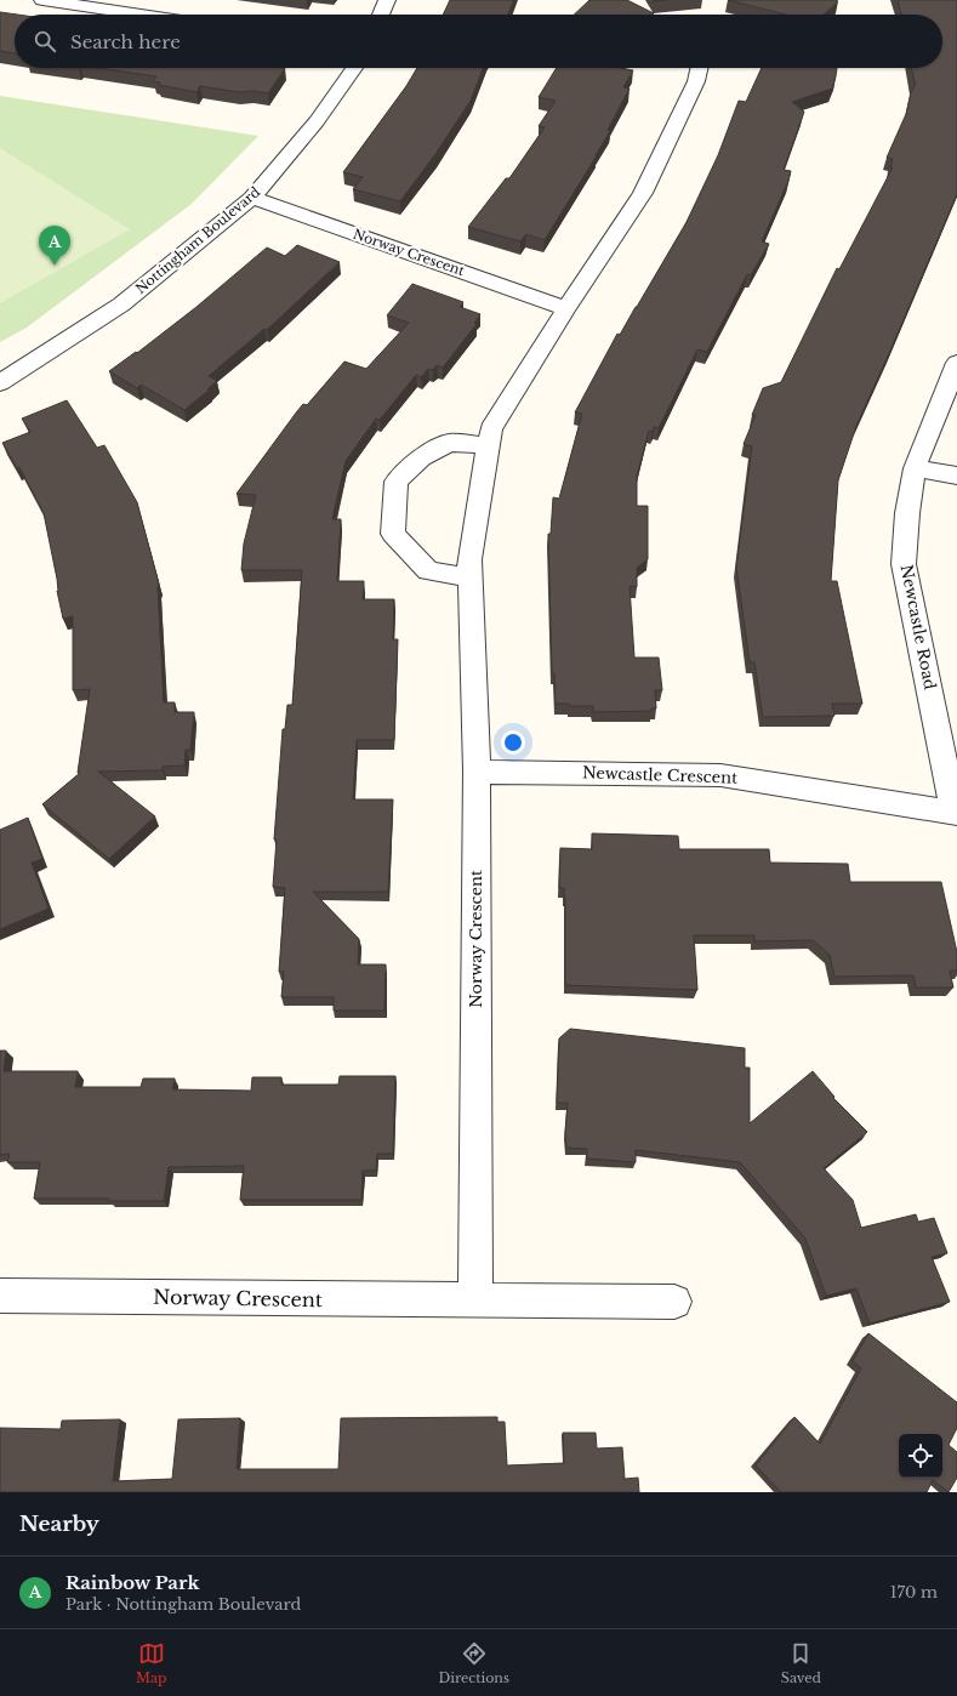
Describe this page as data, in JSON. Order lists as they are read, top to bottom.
{
  "streets": {
    "street": [
      "Nottingham Boulevard",
      "Norway Crescent",
      "Newcastle Road",
      "Newcastle Crescent"
    ]
  },
  "crossings": [
    ["Nottingham Boulevard", "Norway Crescent"],
    ["Norway Crescent", "Newcastle Crescent"],
    ["Newcastle Road", "Newcastle Crescent"]
  ],
  "page": {
    "search": "Search here",
    "pins": "A",
    "heading": "Nearby",
    "list": [
      {
        "mark": "A",
        "name": "Rainbow Park",
        "note": "Park · Nottingham Boulevard",
        "value": "170 m"
      }
    ],
    "nav": ["Map", "Directions", "Saved"]
  }
}
